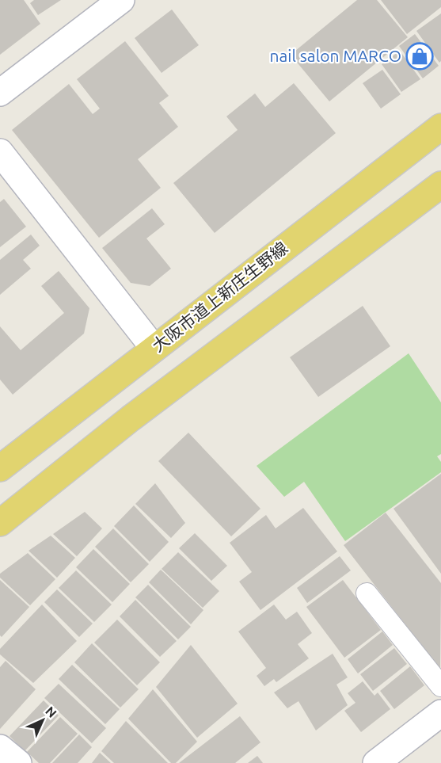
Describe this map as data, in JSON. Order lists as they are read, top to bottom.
{
  "streets": {
    "main road": ["大阪市道上新庄生野線"]
  },
  "places": {
    "shop": ["nail salon MARCO"]
  },
  "north": "top right"
}
